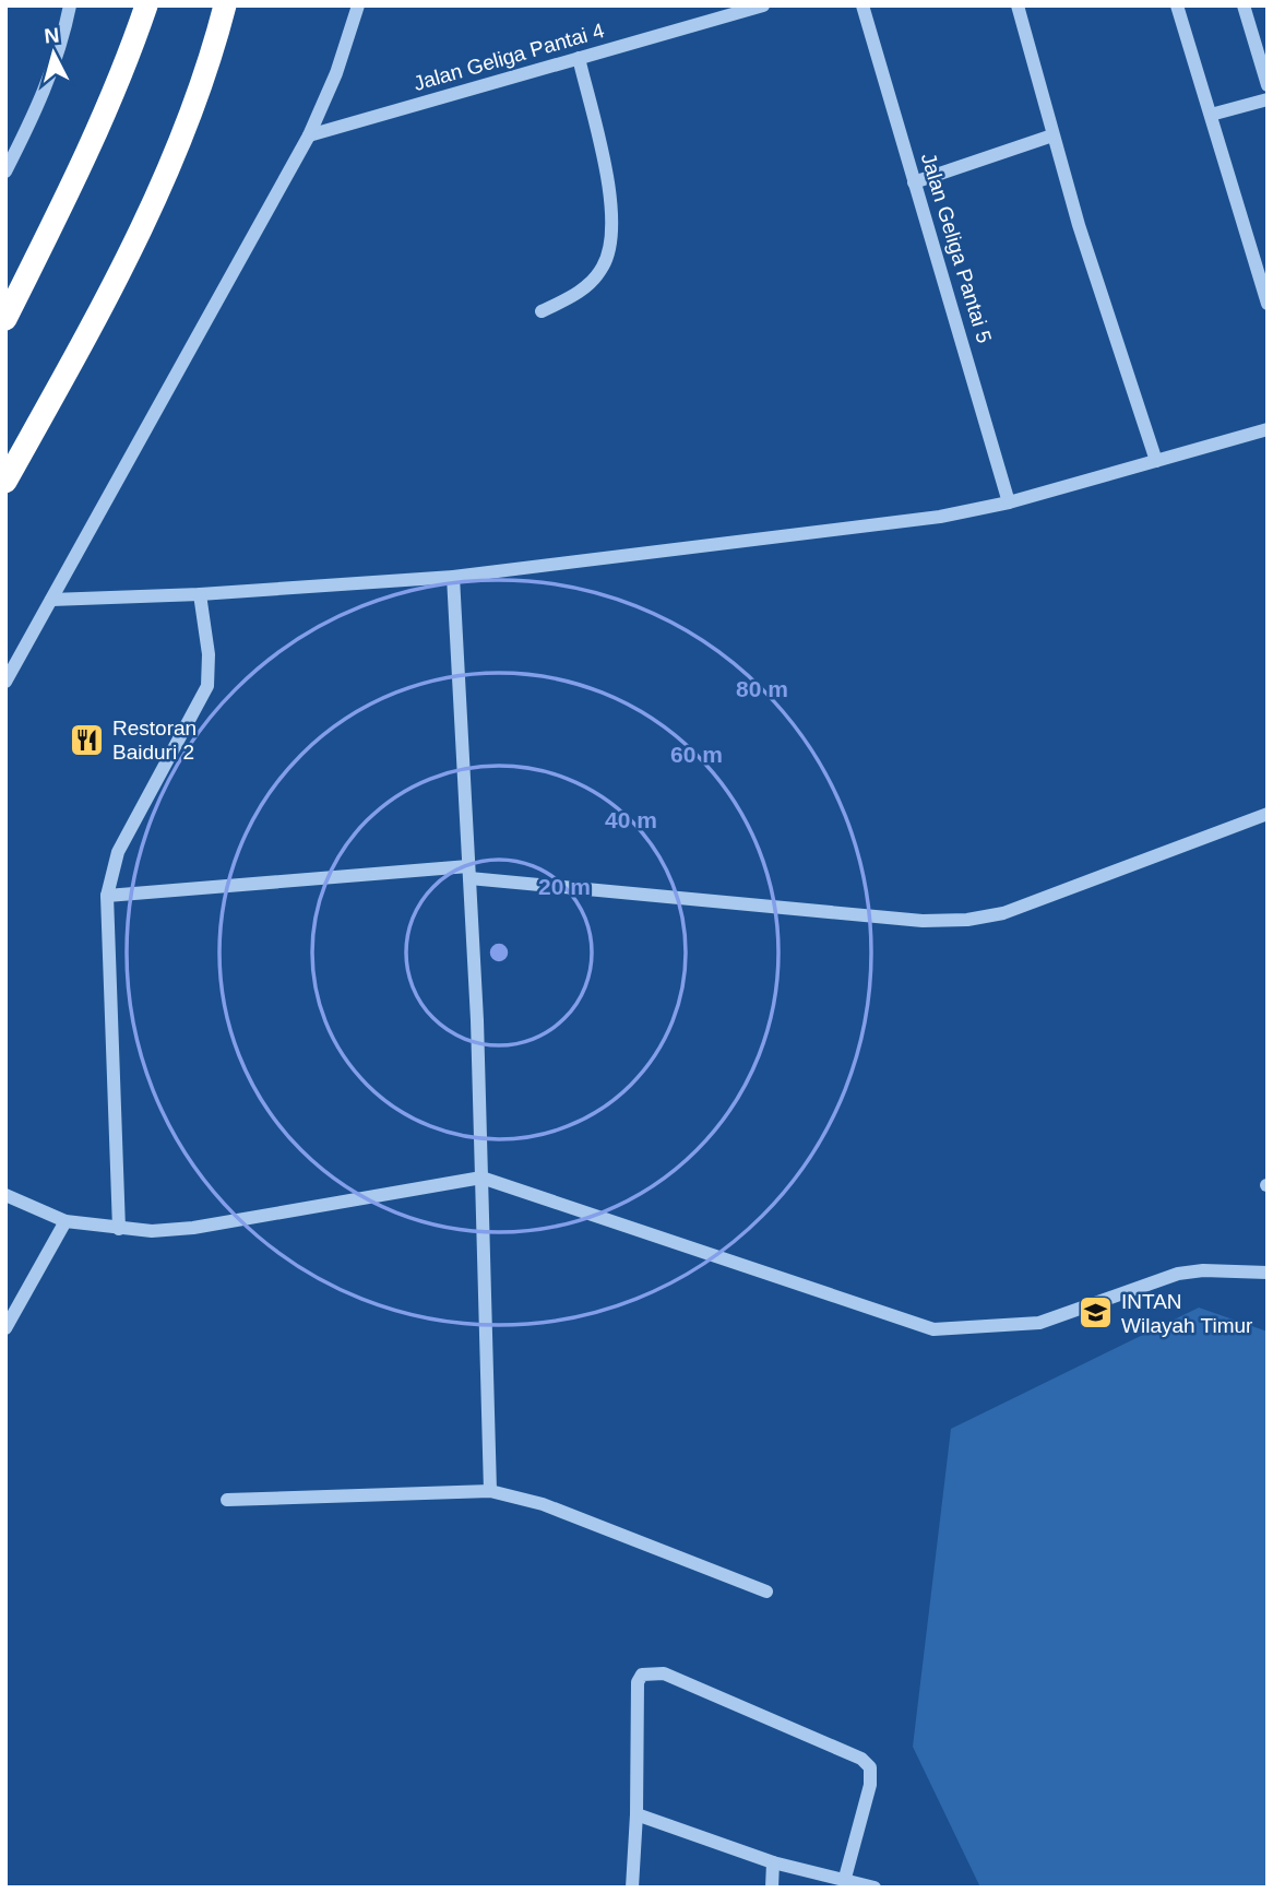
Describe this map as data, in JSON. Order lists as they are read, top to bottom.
{
  "streets": {
    "street": ["Jalan Geliga Pantai 4", "Jalan Geliga Pantai 5"]
  },
  "places": {
    "restaurant": ["Restoran Baiduri 2"],
    "school or university": ["INTAN Wilayah Timur"]
  },
  "north": "top",
  "rings": [
    "80 m",
    "60 m",
    "40 m",
    "20 m"
  ]
}
